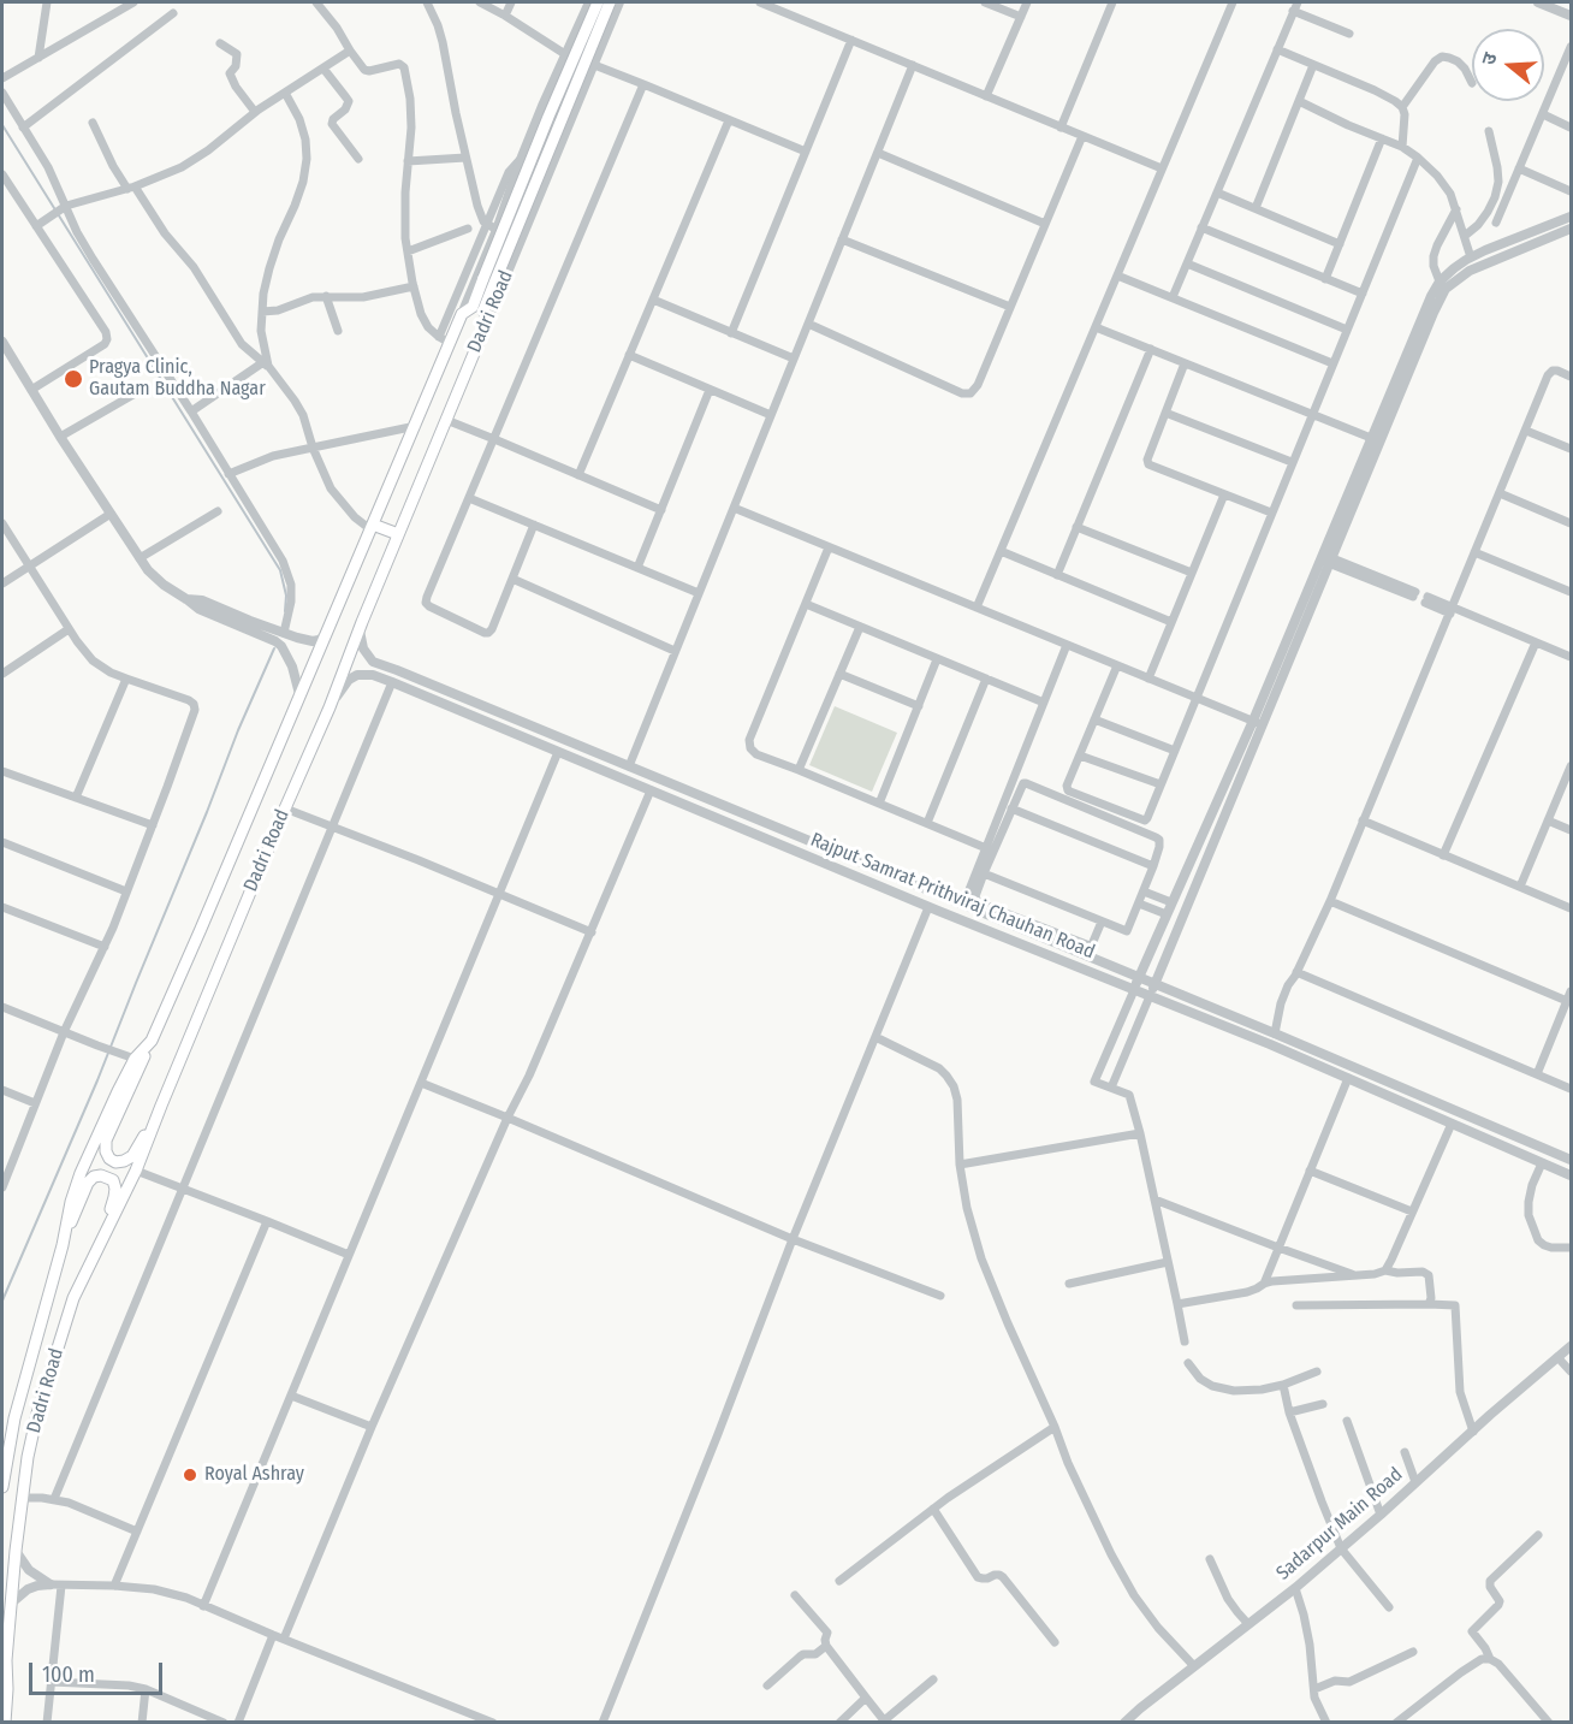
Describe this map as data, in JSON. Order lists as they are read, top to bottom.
{
  "streets": {
    "main road": ["Dadri Road"],
    "street": ["Rajput Samrat Prithviraj Chauhan Road", "Sadarpur Main Road"]
  },
  "crossings": [
    ["Dadri Road", "Rajput Samrat Prithviraj Chauhan Road"]
  ],
  "places": ["Pragya Clinic, Gautam Buddha Nagar", "Royal Ashray"],
  "scale_bar": "100 m",
  "north": "left"
}
